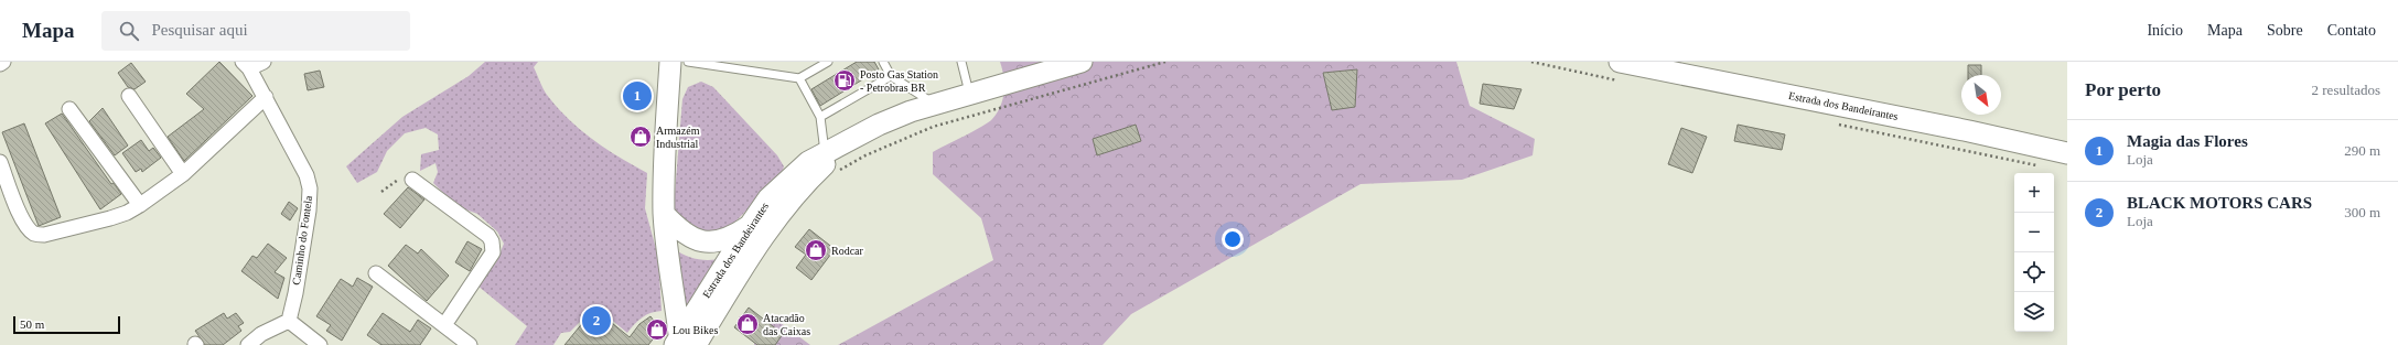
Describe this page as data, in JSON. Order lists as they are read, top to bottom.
{
  "streets": {
    "main road": ["Estrada dos Bandeirantes"],
    "street": ["Caminho do Fontela"]
  },
  "places": {
    "fuel station": ["Posto Gas Station - Petrobras BR"],
    "shop": [
      "Armazém Industrial",
      "Rodcar",
      "Atacadão das Caixas",
      "Lou Bikes"
    ]
  },
  "scale_bar": "50 m",
  "north": "bottom right",
  "page": {
    "header": "Mapa",
    "search": "Pesquisar aqui",
    "nav": [
      "Início",
      "Mapa",
      "Sobre",
      "Contato"
    ],
    "heading": ["Por perto", "2 resultados"],
    "pins": ["1", "2"],
    "list": [
      {
        "mark": "1",
        "name": "Magia das Flores",
        "note": "Loja",
        "value": "290 m"
      },
      {
        "mark": "2",
        "name": "BLACK MOTORS CARS",
        "note": "Loja",
        "value": "300 m"
      }
    ],
    "map_buttons": ["+", "−"],
    "scale": "50 m"
  }
}
